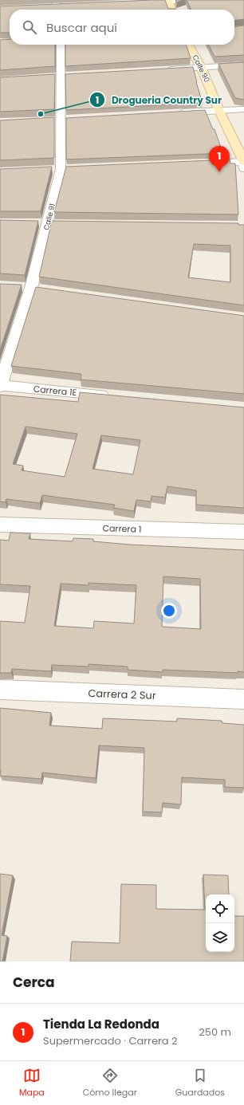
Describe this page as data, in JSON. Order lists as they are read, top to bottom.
{
  "streets": {
    "street": [
      "Calle 90",
      "Calle 91",
      "Carrera 1E",
      "Carrera 1",
      "Carrera 2 Sur"
    ]
  },
  "crossings": [
    ["Calle 91", "Carrera 1E"]
  ],
  "places": ["Drogueria Country Sur"],
  "page": {
    "search": "Buscar aquí",
    "pins": "1",
    "heading": "Cerca",
    "list": [
      {
        "mark": "1",
        "name": "Tienda La Redonda",
        "note": "Supermercado · Carrera 2",
        "value": "250 m"
      }
    ],
    "nav": ["Mapa", "Cómo llegar", "Guardados"]
  }
}
